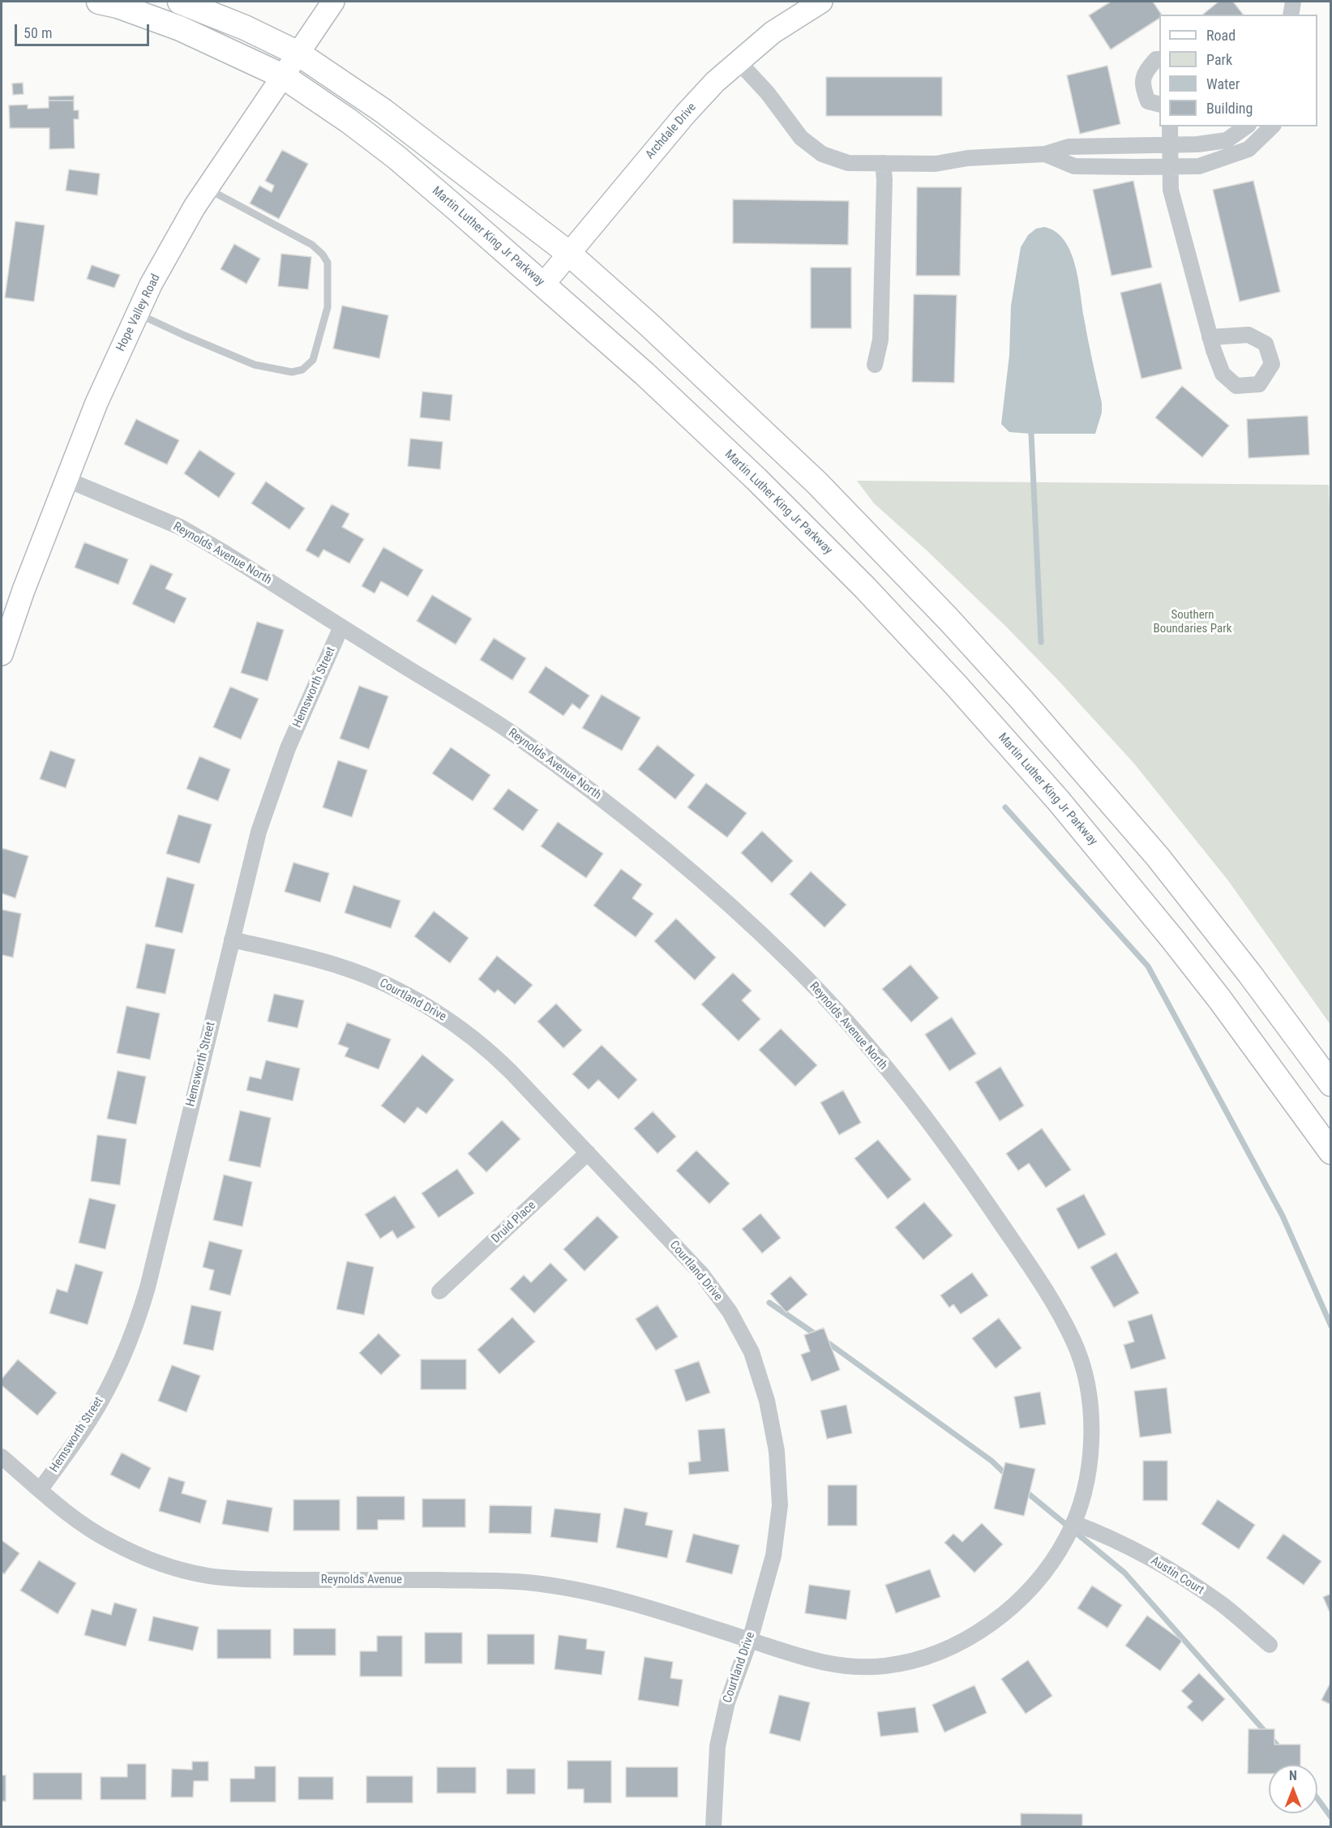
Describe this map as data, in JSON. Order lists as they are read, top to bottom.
{
  "streets": {
    "main road": ["Archdale Drive", "Martin Luther King Jr Parkway", "Hope Valley Road"],
    "street": [
      "Reynolds Avenue North",
      "Hemsworth Street",
      "Courtland Drive",
      "Druid Place",
      "Austin Court",
      "Reynolds Avenue"
    ]
  },
  "crossings": [
    ["Archdale Drive", "Martin Luther King Jr Parkway"],
    ["Martin Luther King Jr Parkway", "Hope Valley Road"],
    ["Hope Valley Road", "Reynolds Avenue North"],
    ["Reynolds Avenue North", "Hemsworth Street"],
    ["Reynolds Avenue North", "Courtland Drive"],
    ["Reynolds Avenue North", "Austin Court"],
    ["Reynolds Avenue North", "Reynolds Avenue"],
    ["Hemsworth Street", "Courtland Drive"],
    ["Hemsworth Street", "Reynolds Avenue"],
    ["Courtland Drive", "Druid Place"],
    ["Courtland Drive", "Reynolds Avenue"]
  ],
  "parks": ["Southern Boundaries Park"],
  "legend": [
    "Road",
    "Park",
    "Water",
    "Building"
  ],
  "scale_bar": "50 m",
  "north": "top"
}
